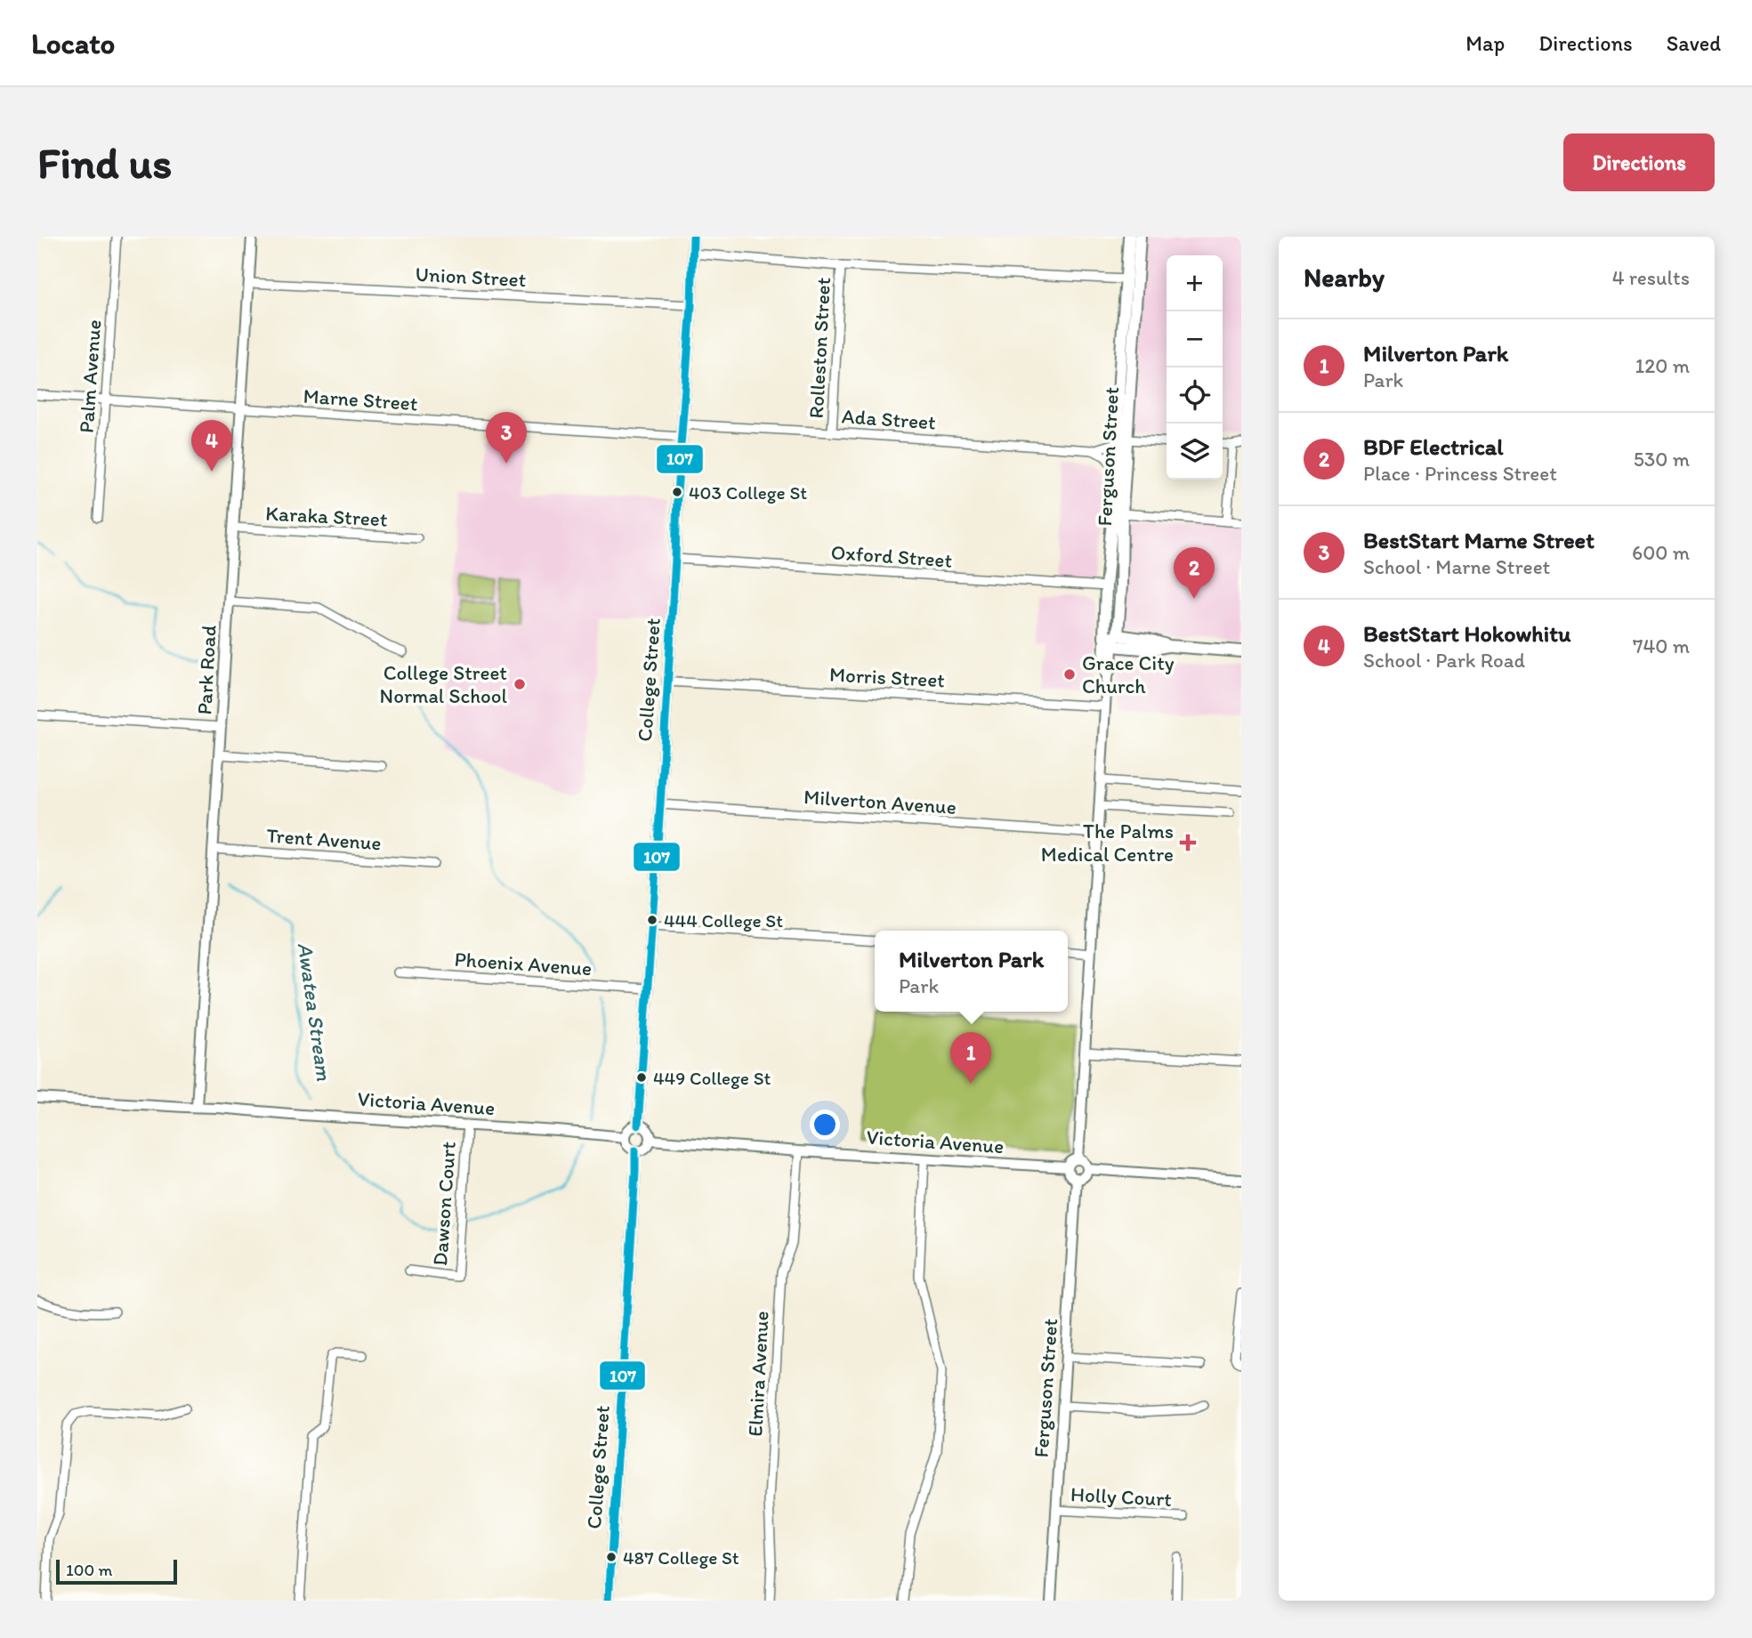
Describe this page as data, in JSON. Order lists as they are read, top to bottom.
{
  "streets": {
    "main road": ["Ferguson Street"],
    "street": [
      "Union Street",
      "Rolleston Street",
      "Palm Avenue",
      "Marne Street",
      "Ada Street",
      "Karaka Street",
      "Oxford Street",
      "Park Road",
      "Morris Street",
      "College Street",
      "Milverton Avenue",
      "Trent Avenue",
      "Phoenix Avenue",
      "Victoria Avenue",
      "Dawson Court",
      "Elmira Avenue",
      "Holly Court"
    ]
  },
  "crossings": [
    ["Union Street", "Park Road"],
    ["Union Street", "College Street"],
    ["Rolleston Street", "Ada Street"],
    ["Palm Avenue", "Marne Street"],
    ["Marne Street", "Park Road"],
    ["Marne Street", "College Street"],
    ["Ada Street", "Ferguson Street"],
    ["Ada Street", "College Street"],
    ["Ferguson Street", "Oxford Street"],
    ["Ferguson Street", "Morris Street"],
    ["Ferguson Street", "Milverton Avenue"],
    ["Ferguson Street", "Victoria Avenue"],
    ["Ferguson Street", "Holly Court"],
    ["Karaka Street", "Park Road"],
    ["Oxford Street", "College Street"],
    ["Park Road", "Trent Avenue"],
    ["Park Road", "Victoria Avenue"],
    ["Morris Street", "College Street"],
    ["College Street", "Milverton Avenue"],
    ["College Street", "Phoenix Avenue"],
    ["College Street", "Victoria Avenue"],
    ["Victoria Avenue", "Dawson Court"],
    ["Victoria Avenue", "Elmira Avenue"]
  ],
  "water": ["Awatea Stream"],
  "places": {
    "other": [
      "403 College St",
      "Grace City Church",
      "College Street Normal School",
      "444 College St",
      "449 College St",
      "487 College St"
    ],
    "health": ["The Palms Medical Centre"]
  },
  "lines": ["transit line 107"],
  "scale_bar": "100 m",
  "page": {
    "header": "Locato",
    "nav": ["Map", "Directions", "Saved"],
    "buttons": "Directions",
    "title": "Find us",
    "heading": ["Nearby", "4 results"],
    "map_buttons": ["+", "−"],
    "list": [
      {
        "mark": "1",
        "name": "Milverton Park",
        "note": "Park",
        "value": "120 m"
      },
      {
        "mark": "2",
        "name": "BDF Electrical",
        "note": "Place · Princess Street",
        "value": "530 m"
      },
      {
        "mark": "3",
        "name": "BestStart Marne Street",
        "note": "School · Marne Street",
        "value": "600 m"
      },
      {
        "mark": "4",
        "name": "BestStart Hokowhitu",
        "note": "School · Park Road",
        "value": "740 m"
      }
    ],
    "pins": [
      "3",
      "4",
      "2",
      "1"
    ],
    "popup": ["Milverton Park", "Park"],
    "scale": "100 m"
  }
}
